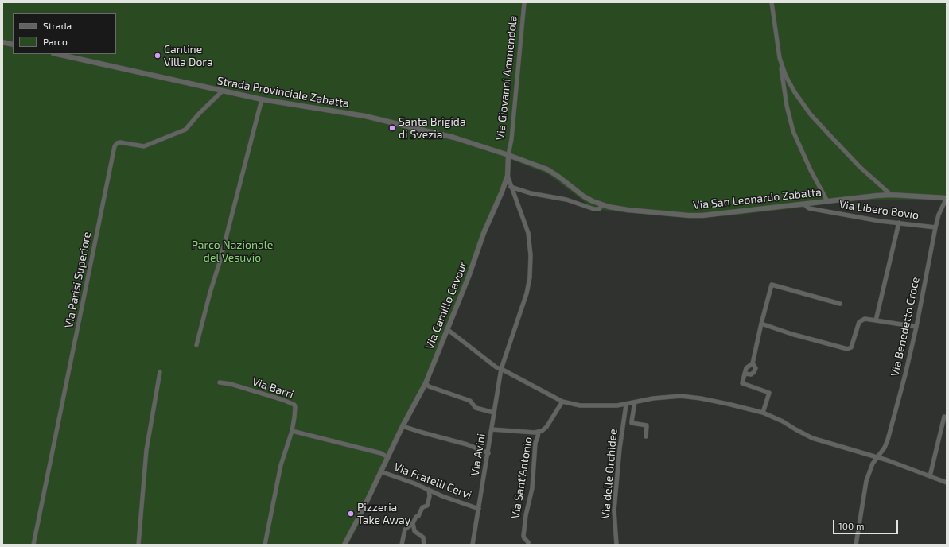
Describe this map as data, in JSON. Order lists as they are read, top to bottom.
{
  "streets": {
    "street": [
      "Via Giovanni Ammendola",
      "Strada Provinciale Zabatta",
      "Via San Leonardo Zabatta",
      "Via Libero Bovio",
      "Via Parisi Superiore",
      "Via Camillo Cavour",
      "Via Benedetto Croce",
      "Via Barri",
      "Via Avini",
      "Via delle Orchidee",
      "Via Sant'Antonio",
      "Via Fratelli Cervi"
    ]
  },
  "crossings": [
    ["Via Giovanni Ammendola", "Strada Provinciale Zabatta"],
    ["Via Giovanni Ammendola", "Via San Leonardo Zabatta"],
    ["Via Giovanni Ammendola", "Via Camillo Cavour"],
    ["Strada Provinciale Zabatta", "Via San Leonardo Zabatta"],
    ["Strada Provinciale Zabatta", "Via Parisi Superiore"],
    ["Strada Provinciale Zabatta", "Via Camillo Cavour"],
    ["Via San Leonardo Zabatta", "Via Libero Bovio"],
    ["Via San Leonardo Zabatta", "Via Camillo Cavour"],
    ["Via San Leonardo Zabatta", "Via Benedetto Croce"],
    ["Via Libero Bovio", "Via Benedetto Croce"],
    ["Via Camillo Cavour", "Via Avini"],
    ["Via Camillo Cavour", "Via Fratelli Cervi"],
    ["Via Avini", "Via Fratelli Cervi"]
  ],
  "parks": ["Parco Nazionale del Vesuvio"],
  "places": ["Cantine Villa Dora", "Santa Brigida di Svezia", "Pizzeria Take Away"],
  "legend": ["Strada", "Parco"],
  "scale_bar": "100 m"
}
